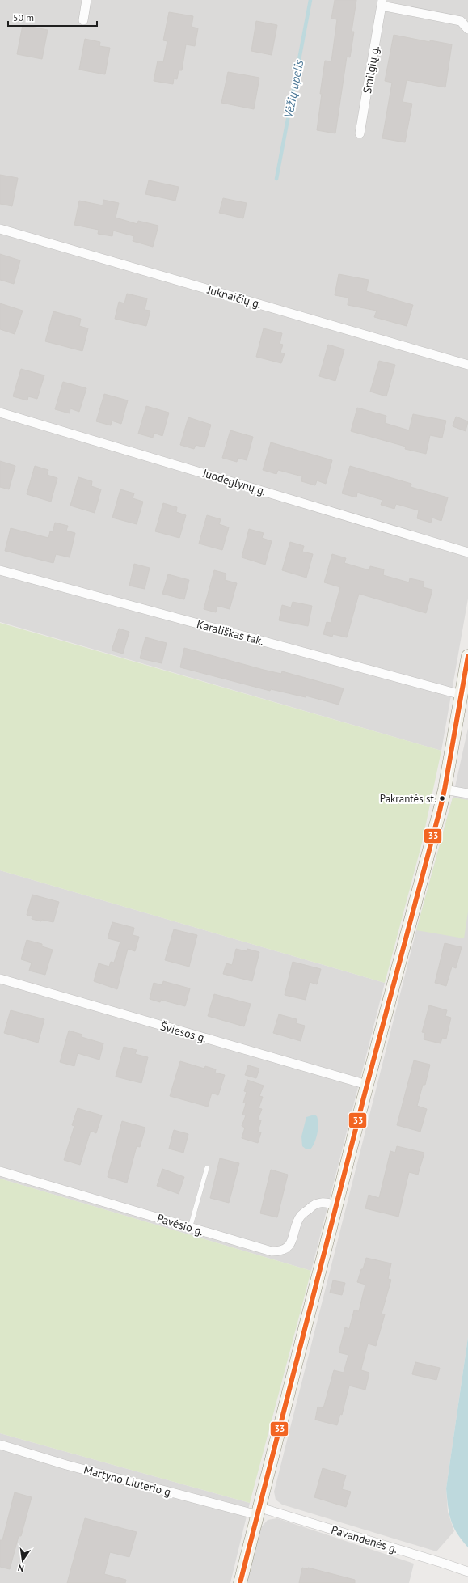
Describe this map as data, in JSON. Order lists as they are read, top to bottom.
{
  "streets": {
    "street": [
      "Smilgių g.",
      "Juknaičių g.",
      "Juodeglynų g.",
      "Karališkas tak.",
      "Šviesos g.",
      "Pavėsio g.",
      "Martyno Liuterio g.",
      "Pavandenės g."
    ]
  },
  "crossings": [
    ["Martyno Liuterio g.", "Pavandenės g."]
  ],
  "water": ["Vėžių upelis"],
  "places": ["Pakrantės st."],
  "lines": ["transit line 33"],
  "scale_bar": "50 m",
  "north": "bottom"
}
